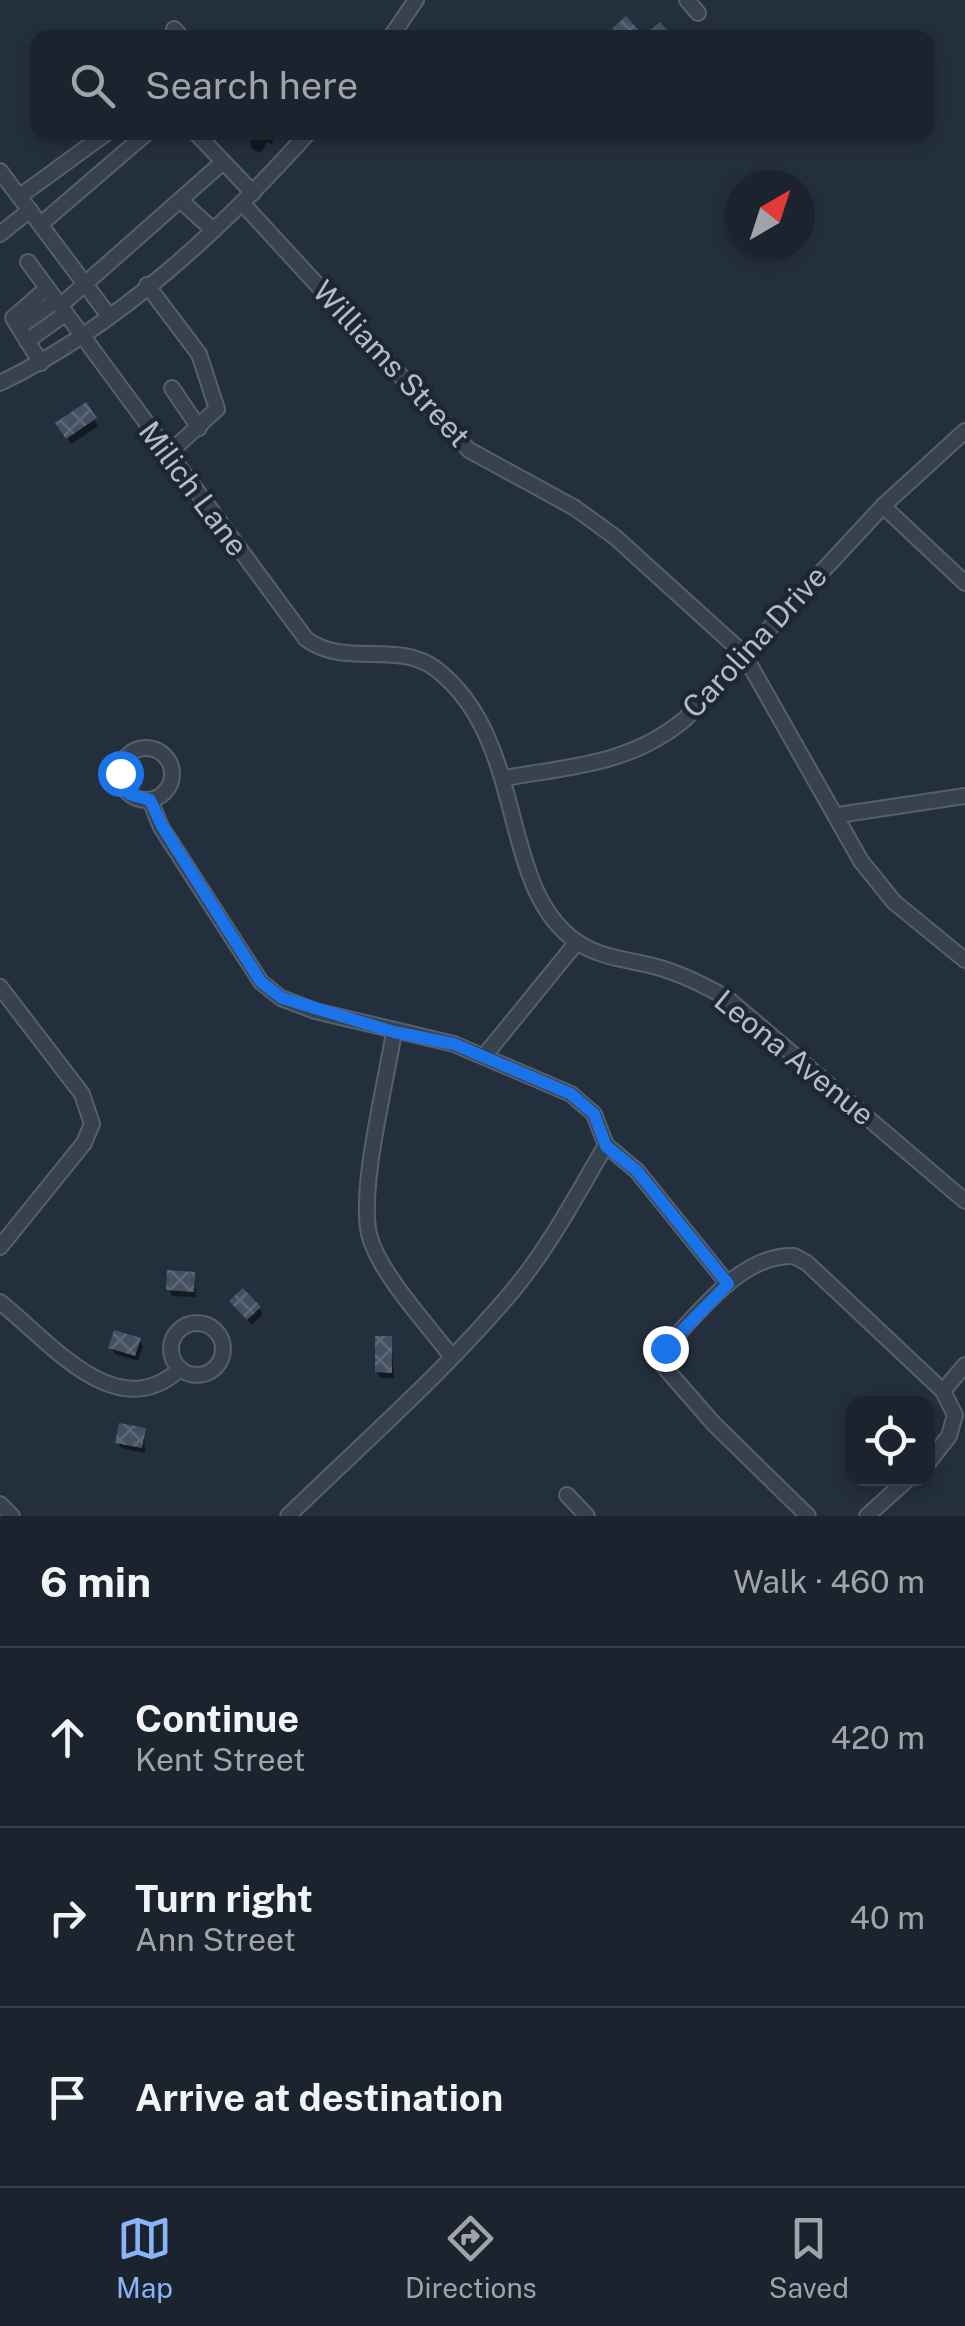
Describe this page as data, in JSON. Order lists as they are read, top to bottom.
{
  "streets": {
    "street": [
      "Williams Street",
      "Milich Lane",
      "Carolina Drive",
      "Leona Avenue"
    ]
  },
  "crossings": [
    ["Williams Street", "Carolina Drive"],
    ["Milich Lane", "Leona Avenue"],
    ["Carolina Drive", "Leona Avenue"]
  ],
  "north": "top right",
  "page": {
    "search": "Search here",
    "heading": ["6 min", "Walk · 460 m"],
    "list": [
      ["Continue", "Kent Street", "420 m"],
      ["Turn right", "Ann Street", "40 m"],
      "Arrive at destination"
    ],
    "nav": ["Map", "Directions", "Saved"]
  }
}
